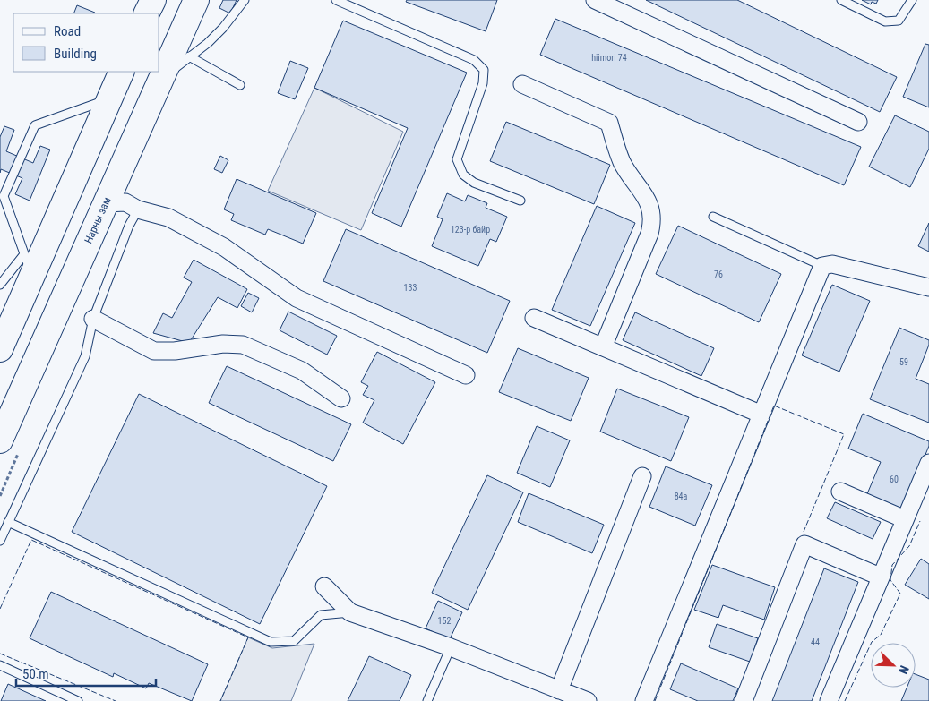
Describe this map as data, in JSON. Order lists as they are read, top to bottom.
{
  "streets": {
    "main road": ["Нарны зам"]
  },
  "house_numbers": [
    "hiimori 74",
    "123-р байр",
    "76",
    "133",
    "59",
    "60",
    "84а",
    "152",
    "44"
  ],
  "legend": ["Road", "Building"],
  "scale_bar": "50 m",
  "north": "bottom right"
}
